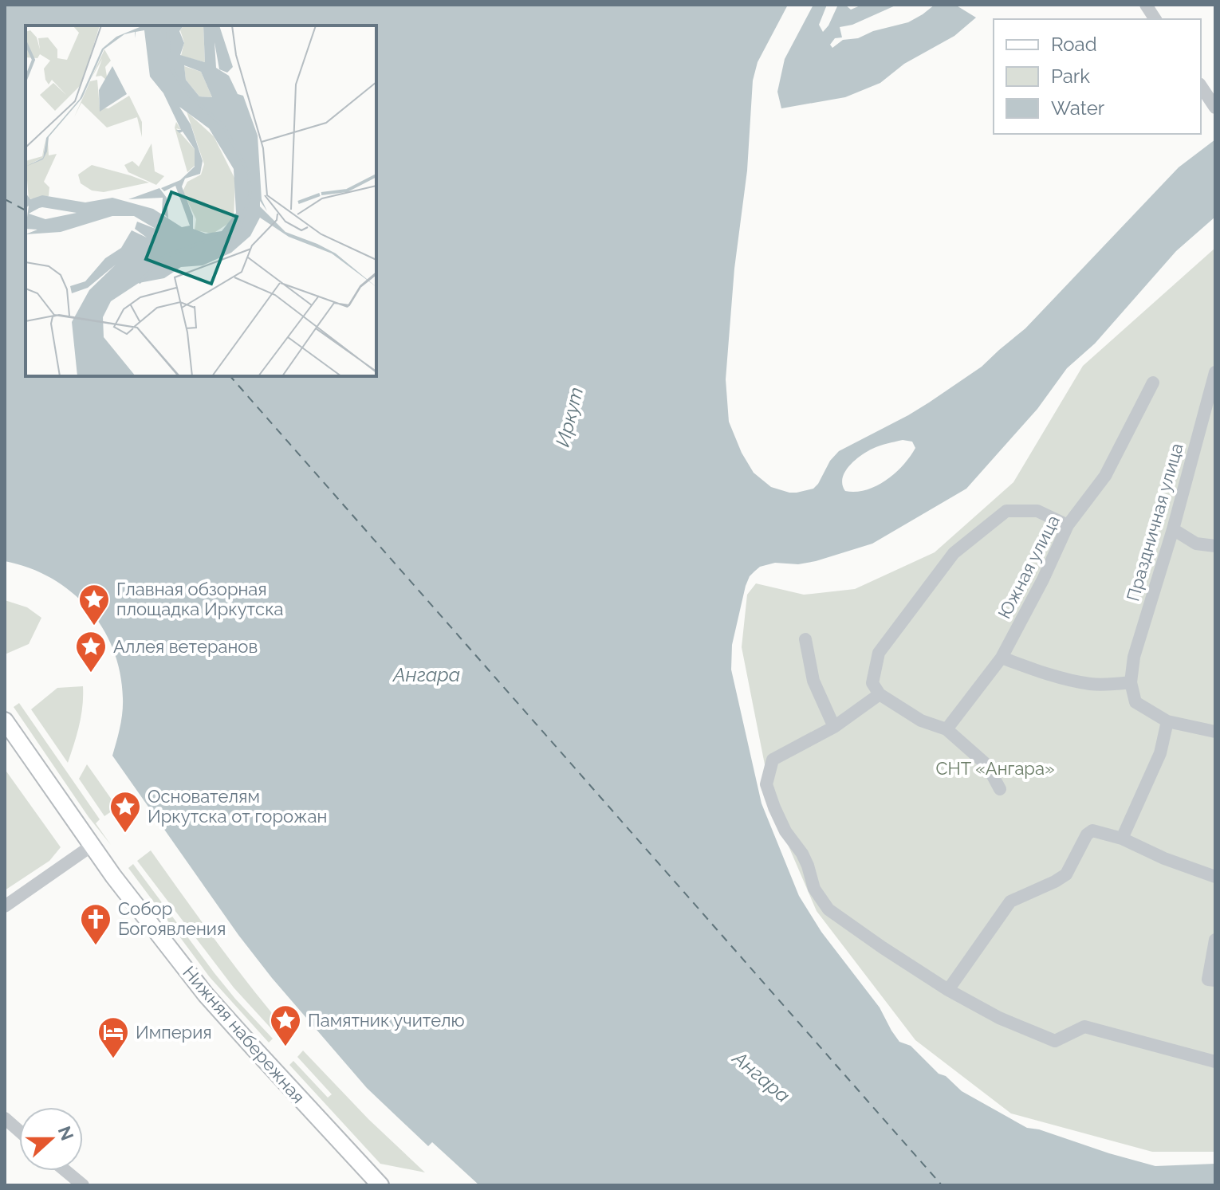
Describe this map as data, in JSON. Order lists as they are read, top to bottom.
{
  "streets": {
    "main road": ["Нижняя набережная"],
    "street": ["Праздничная улица", "Южная улица"]
  },
  "water": ["Иркут", "Ангара"],
  "parks": ["СНТ «Ангара»"],
  "places": {
    "place": [
      "Главная обзорная площадка Иркутска",
      "Аллея ветеранов",
      "Основателям Иркутска от горожан",
      "Памятник учителю"
    ],
    "church": ["Собор Богоявления"],
    "hotel": ["Империя"]
  },
  "legend": ["Road", "Park", "Water"],
  "north": "right"
}
